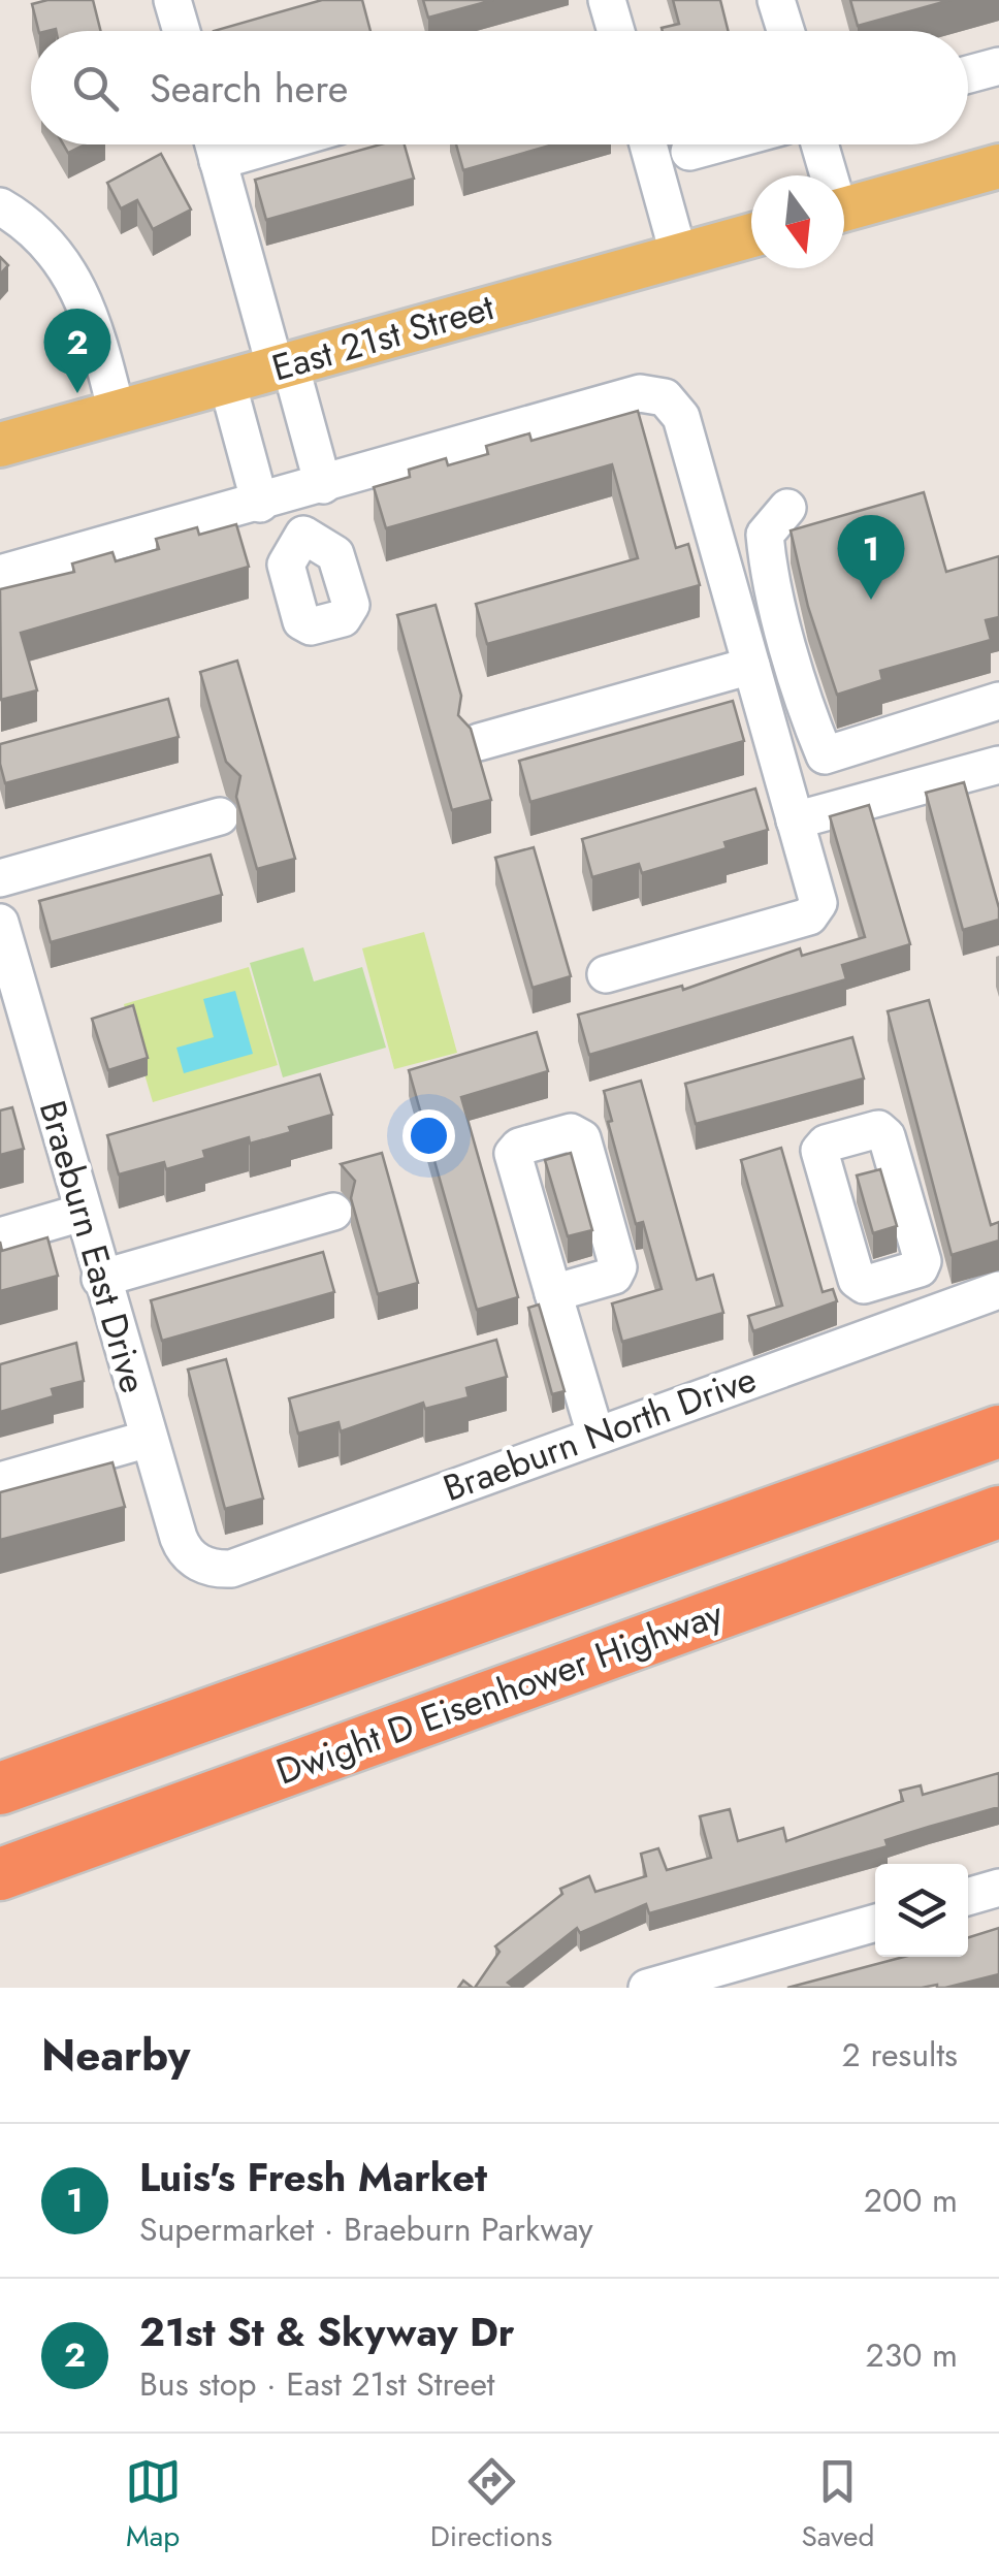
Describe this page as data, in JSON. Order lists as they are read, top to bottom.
{
  "streets": {
    "highway": ["Dwight D Eisenhower Highway"],
    "main road": ["East 21st Street"],
    "street": ["Braeburn East Drive", "Braeburn North Drive"]
  },
  "crossings": [
    ["Braeburn East Drive", "Braeburn North Drive"]
  ],
  "north": "bottom",
  "page": {
    "search": "Search here",
    "pins": ["2", "1"],
    "heading": ["Nearby", "2 results"],
    "list": [
      {
        "mark": "1",
        "name": "Luis's Fresh Market",
        "note": "Supermarket · Braeburn Parkway",
        "value": "200 m"
      },
      {
        "mark": "2",
        "name": "21st St & Skyway Dr",
        "note": "Bus stop · East 21st Street",
        "value": "230 m"
      }
    ],
    "nav": ["Map", "Directions", "Saved"]
  }
}
